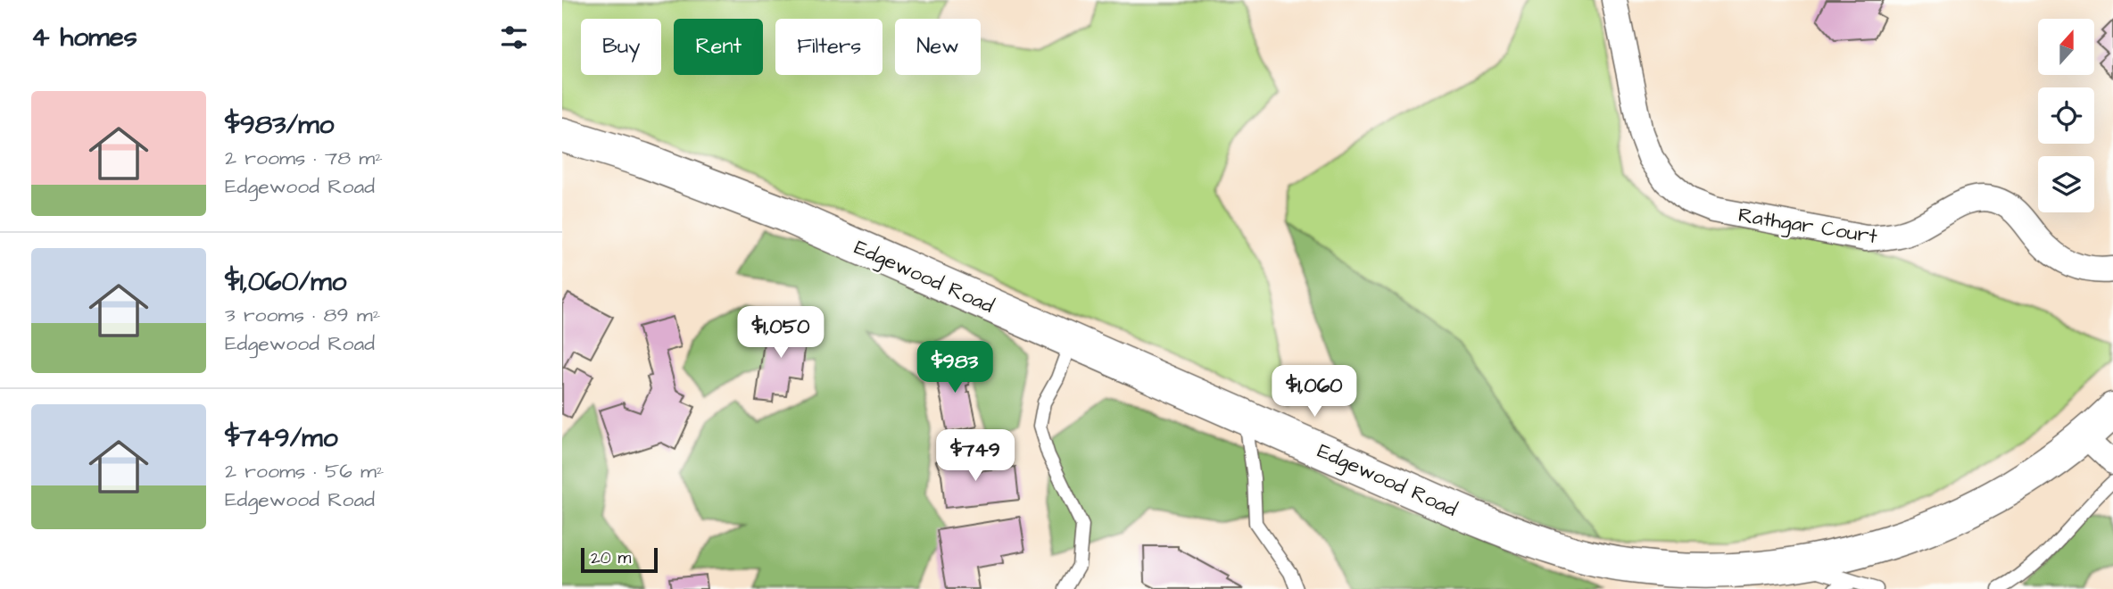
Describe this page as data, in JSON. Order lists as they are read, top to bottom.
{
  "streets": {
    "main road": ["Edgewood Road"],
    "street": ["Rathgar Court"]
  },
  "scale_bar": "20 m",
  "north": "top",
  "page": {
    "heading": "4 homes",
    "chip": [
      "Buy",
      "Rent",
      "Filters",
      "New"
    ],
    "list": [
      {
        "name": "$983/mo",
        "note": "2 rooms · 78 m² · Edgewood Road"
      },
      {
        "name": "$1,060/mo",
        "note": "3 rooms · 89 m² · Edgewood Road"
      },
      {
        "name": "$749/mo",
        "note": "2 rooms · 56 m² · Edgewood Road"
      }
    ],
    "price": [
      "$1,050",
      "$983",
      "$1,060",
      "$749"
    ],
    "scale": "20 m"
  }
}
